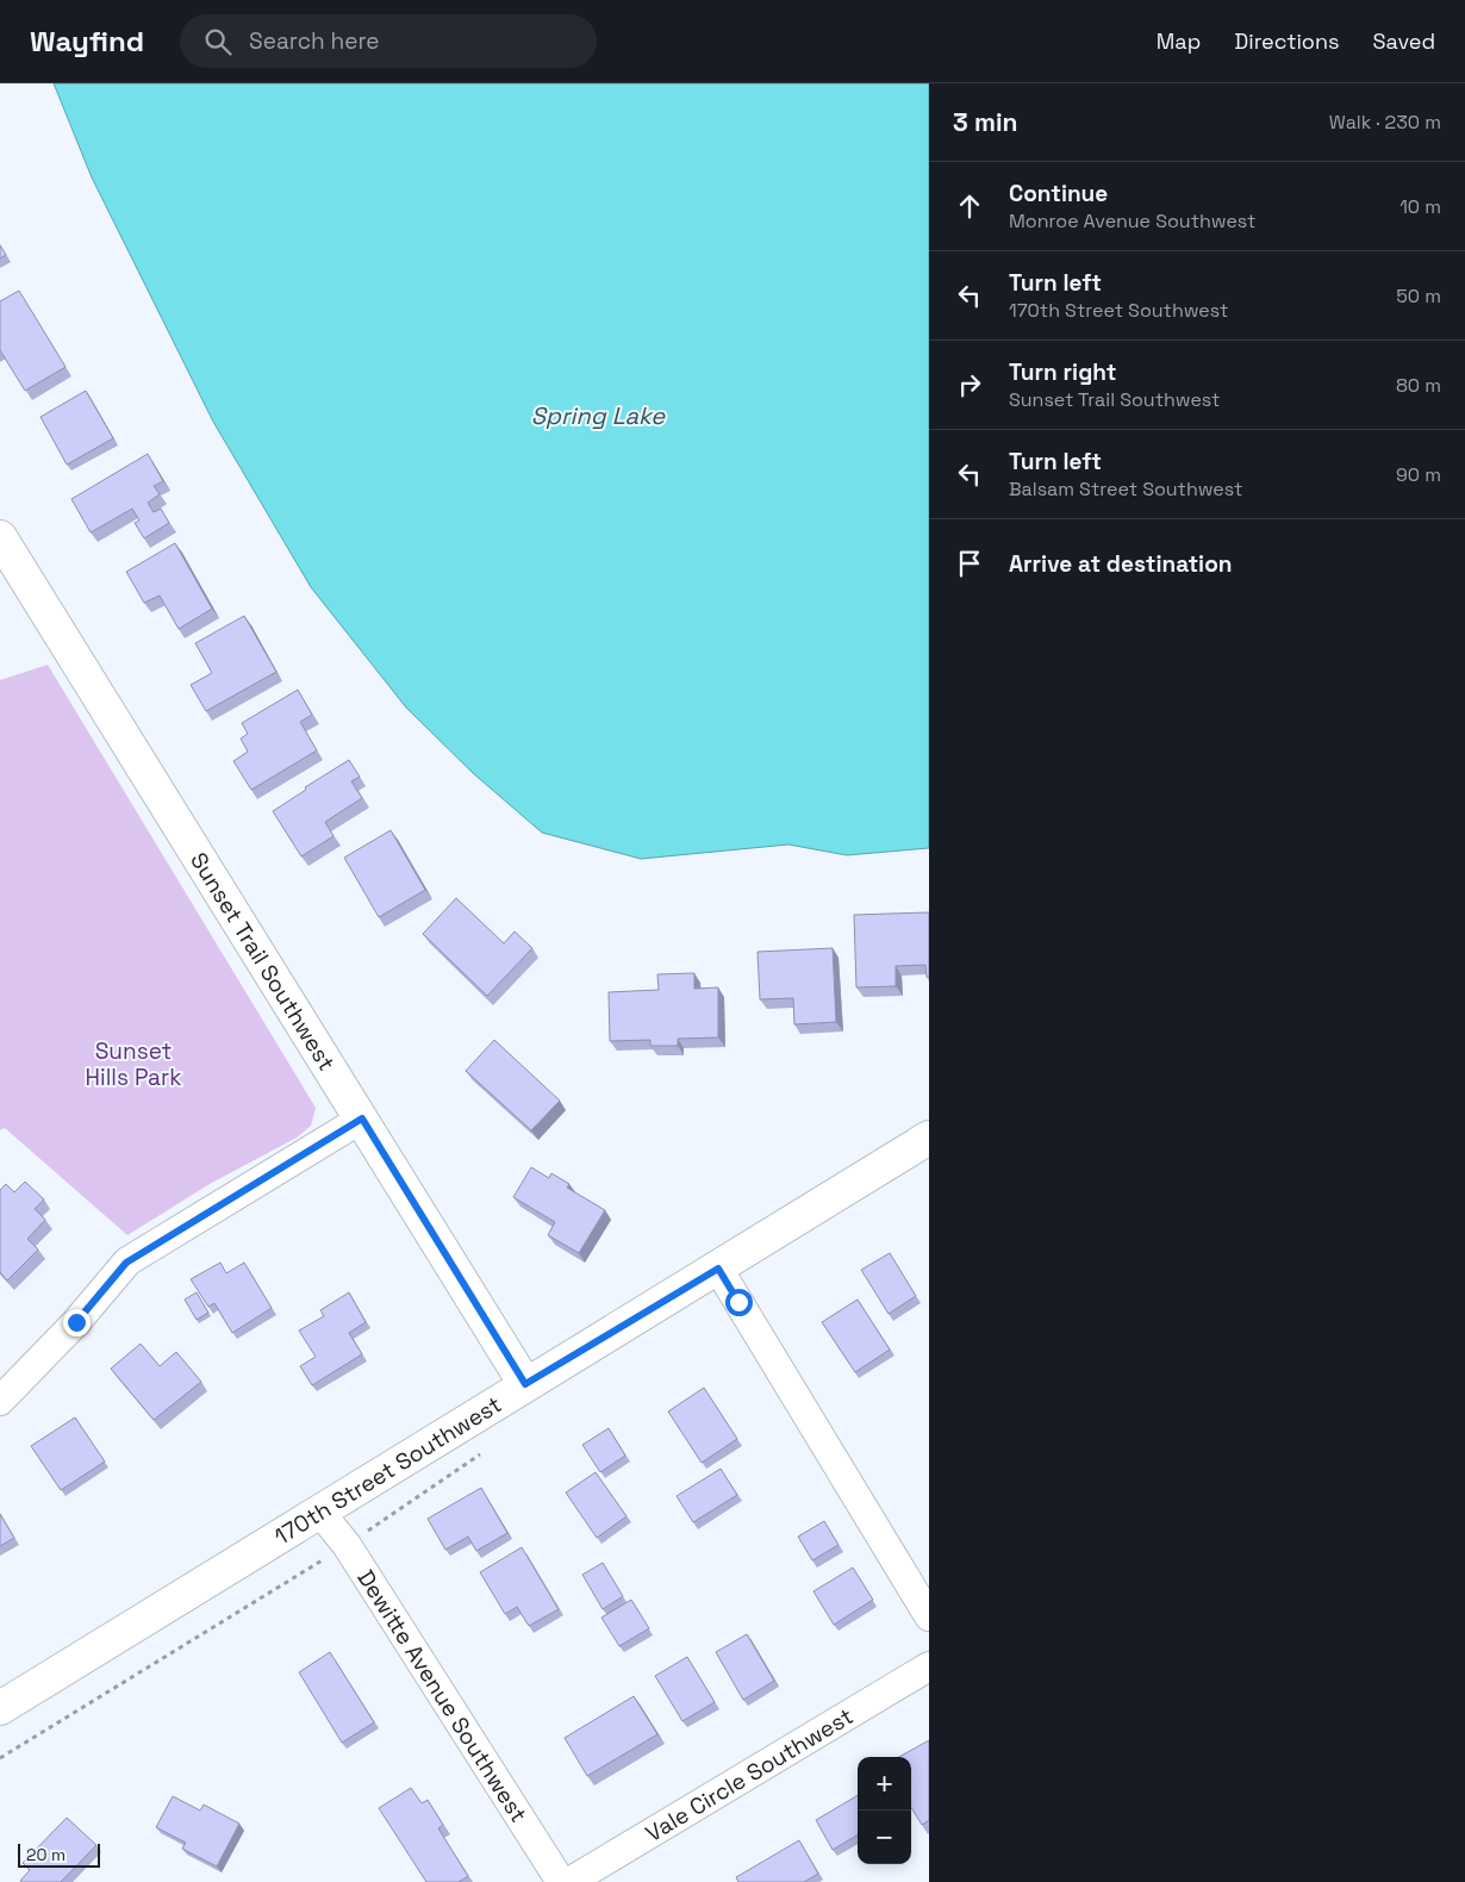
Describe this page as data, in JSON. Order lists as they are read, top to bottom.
{
  "streets": {
    "street": [
      "Sunset Trail Southwest",
      "170th Street Southwest",
      "Dewitte Avenue Southwest",
      "Vale Circle Southwest"
    ]
  },
  "crossings": [
    ["Sunset Trail Southwest", "170th Street Southwest"],
    ["170th Street Southwest", "Dewitte Avenue Southwest"]
  ],
  "water": ["Spring Lake"],
  "parks": ["Sunset Hills Park"],
  "scale_bar": "20 m",
  "page": {
    "header": "Wayfind",
    "search": "Search here",
    "nav": ["Map", "Directions", "Saved"],
    "heading": ["3 min", "Walk · 230 m"],
    "list": [
      ["Continue", "Monroe Avenue Southwest", "10 m"],
      ["Turn left", "170th Street Southwest", "50 m"],
      ["Turn right", "Sunset Trail Southwest", "80 m"],
      ["Turn left", "Balsam Street Southwest", "90 m"],
      "Arrive at destination"
    ],
    "map_buttons": ["+", "−"],
    "scale": "20 m"
  }
}
